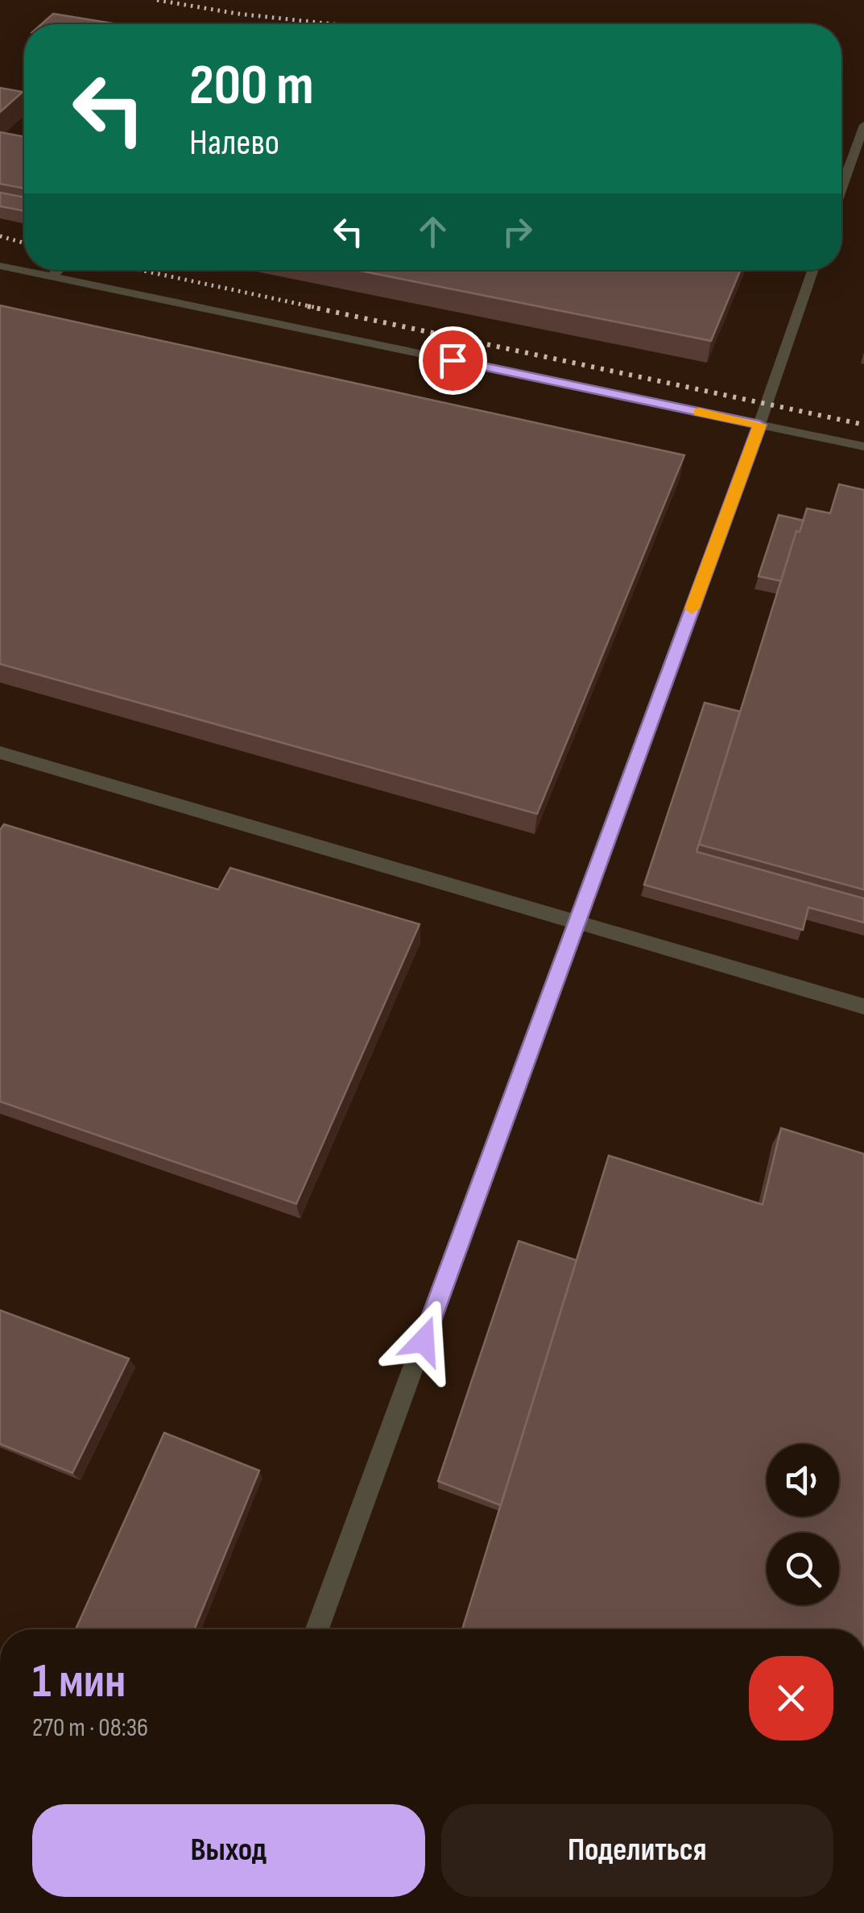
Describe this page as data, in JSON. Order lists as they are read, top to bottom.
{
  "page": {
    "turn": ["200 m", "Налево"],
    "heading": ["1 мин", "270 m · 08:36"],
    "buttons": ["Выход", "Поделиться"]
  }
}
